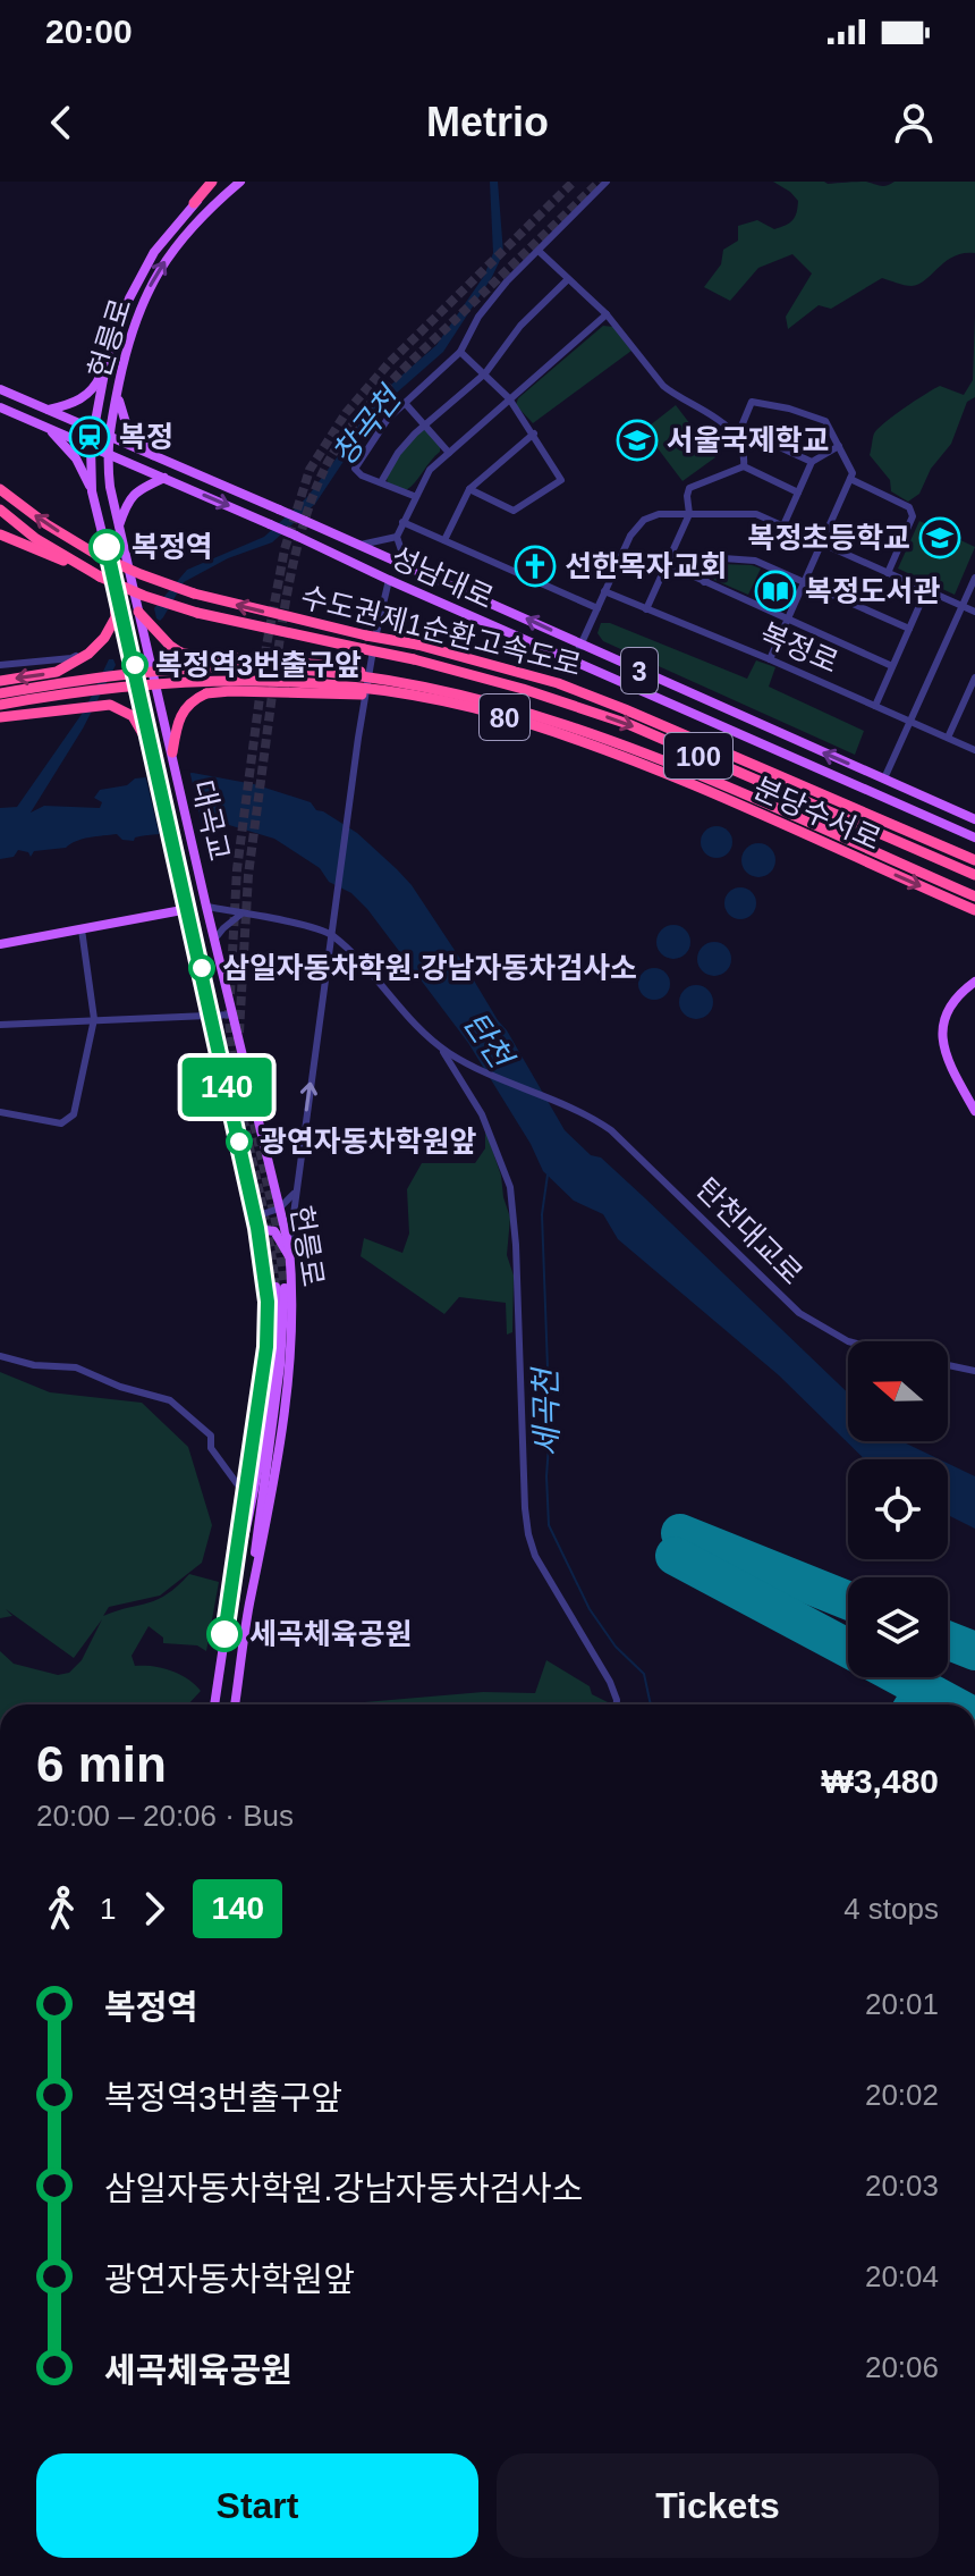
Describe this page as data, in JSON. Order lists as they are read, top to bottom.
{
  "streets": {
    "highway": [
      "수도권제1순환고속도로",
      "80",
      "100",
      "분당수서로"
    ],
    "main road": [
      "헌릉로",
      "성남대로",
      "3",
      "대곡교"
    ],
    "street": ["복정로", "탄천대교로"]
  },
  "crossings": [
    ["헌릉로", "성남대로"],
    ["헌릉로", "3"],
    ["헌릉로", "대곡교"],
    ["성남대로", "3"]
  ],
  "water": ["창곡천", "탄천", "세곡천"],
  "places": {
    "station": ["복정"],
    "school or university": ["서울국제학교", "복정초등학교"],
    "other": [
      "복정역",
      "복정역3번출구앞",
      "삼일자동차학원.강남자동차검사소",
      "광연자동차학원앞",
      "세곡체육공원"
    ],
    "church": ["선한목자교회"],
    "library": ["복정도서관"]
  },
  "lines": ["bus line 140"],
  "north": "left",
  "page": {
    "status": "20:00",
    "header": "Metrio",
    "on_map": "140",
    "heading": ["6 min", "20:00 – 20:06 · Bus", "₩3,480"],
    "legs": ["1", "140", "4 stops"],
    "list": [
      {
        "name": "복정역",
        "value": "20:01"
      },
      {
        "name": "복정역3번출구앞",
        "value": "20:02"
      },
      {
        "name": "삼일자동차학원.강남자동차검사소",
        "value": "20:03"
      },
      {
        "name": "광연자동차학원앞",
        "value": "20:04"
      },
      {
        "name": "세곡체육공원",
        "value": "20:06"
      }
    ],
    "buttons": ["Start", "Tickets"]
  }
}
